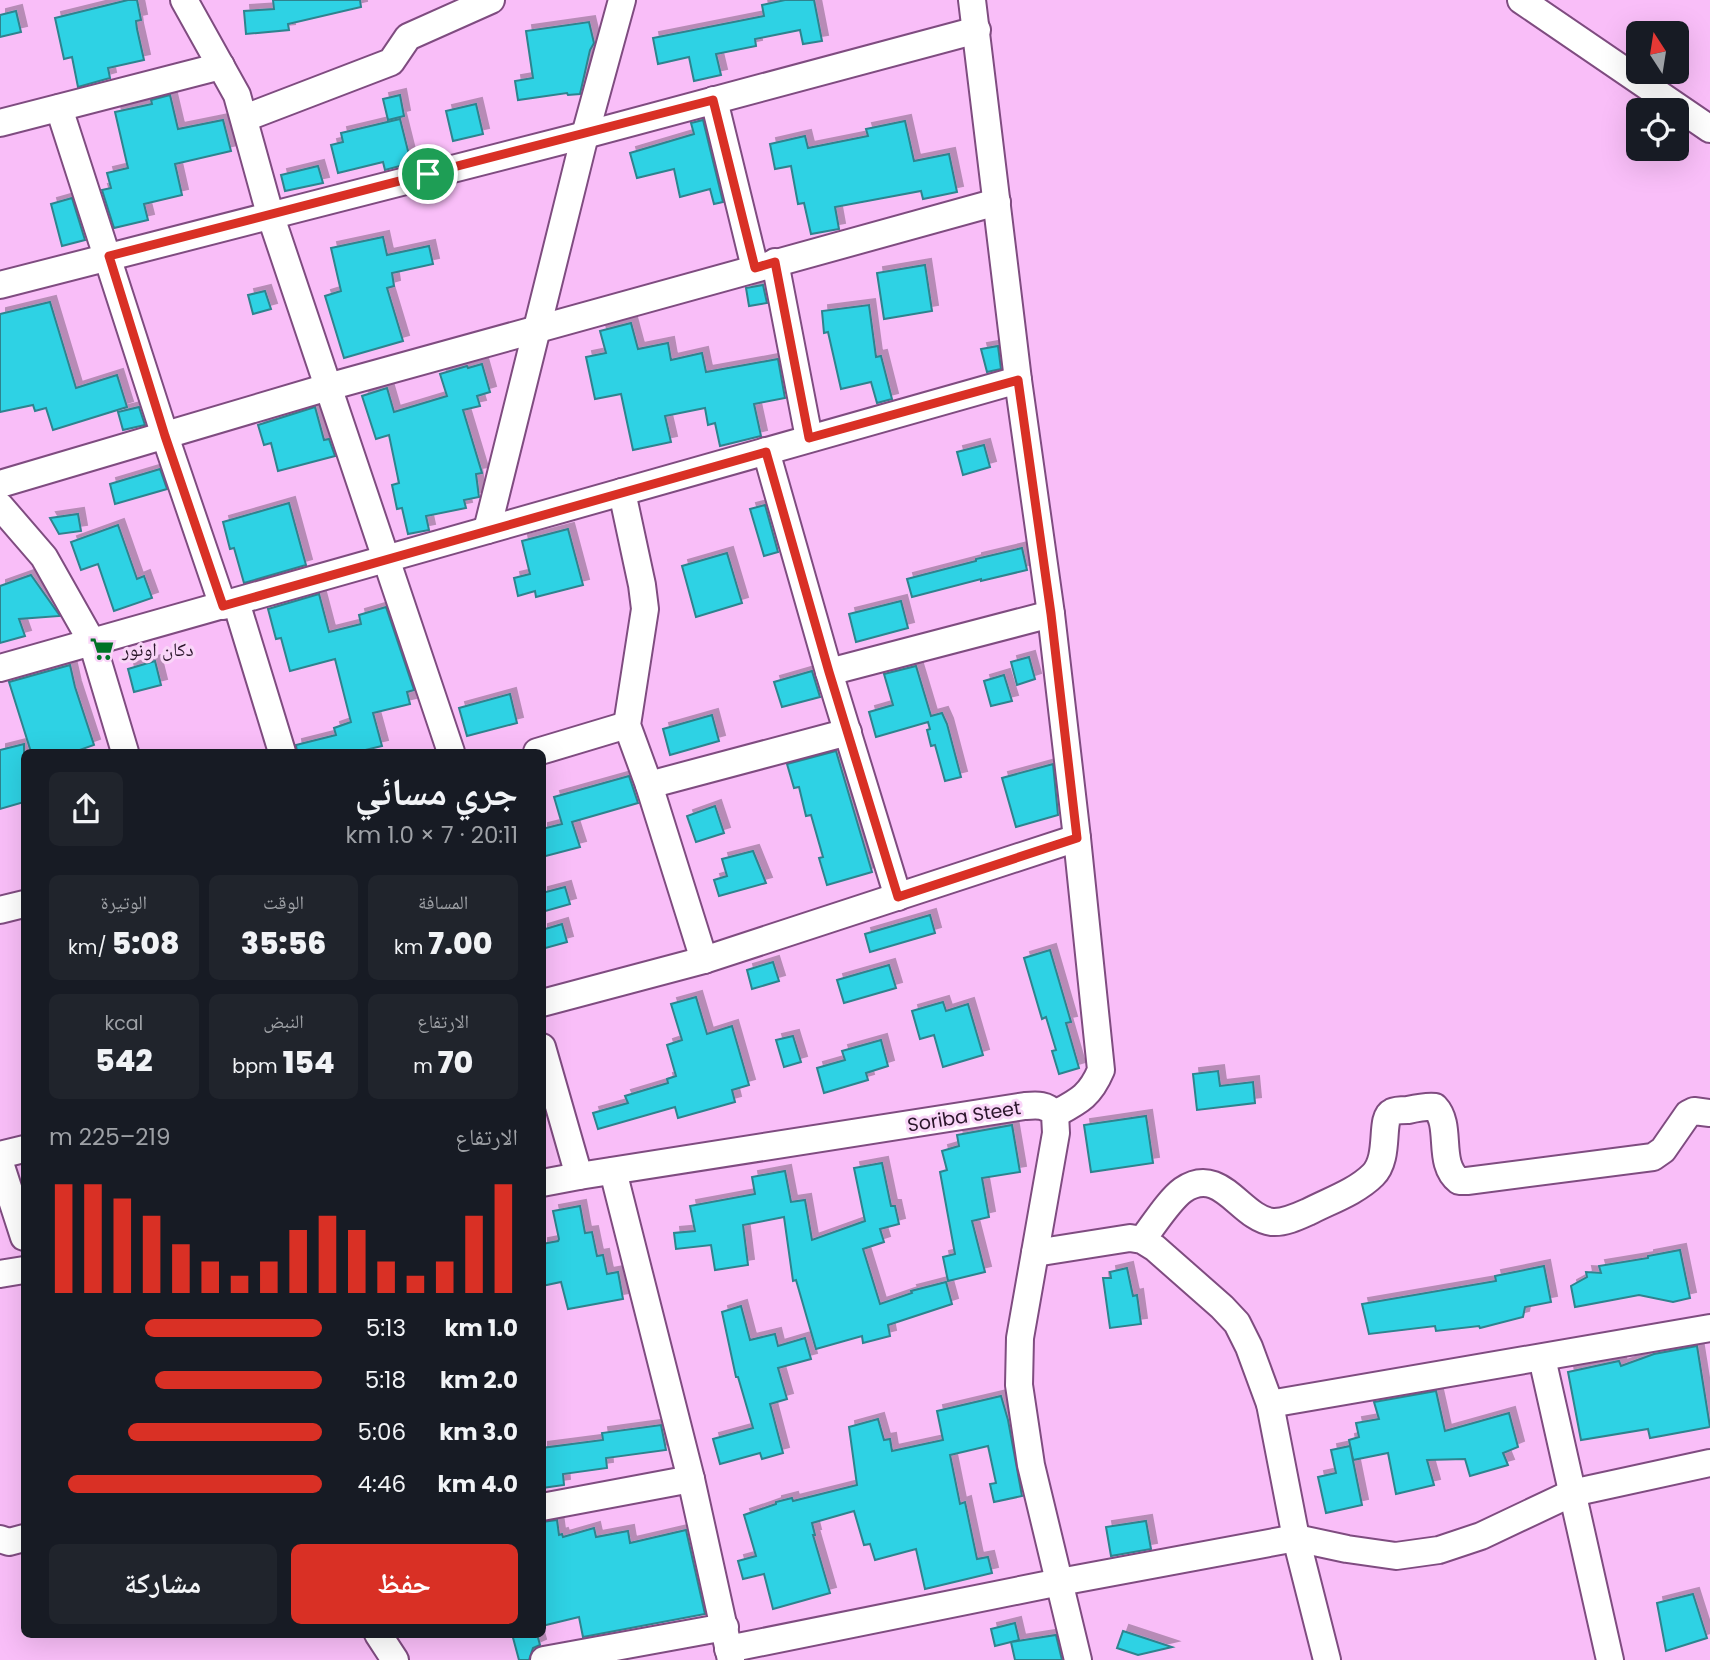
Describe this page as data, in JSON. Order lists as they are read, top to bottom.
{
  "streets": {
    "street": ["Soriba Steet"]
  },
  "places": {
    "supermarket": ["دكان اونور"]
  },
  "north": "top",
  "page": {
    "heading": ["جري مسائي", "20:11 · 7 × 1.0 km"],
    "stats": [
      ["المسافة", "7.00 km"],
      ["الوقت", "35:56"],
      ["الوتيرة", "5:08 /km"],
      ["الارتفاع", "70 m"],
      ["النبض", "154 bpm"],
      ["kcal", "542"]
    ],
    "chart": ["الارتفاع", "219–225 m"],
    "list": [
      {
        "name": "1.0 km",
        "note": "5:13"
      },
      {
        "name": "2.0 km",
        "note": "5:18"
      },
      {
        "name": "3.0 km",
        "note": "5:06"
      },
      {
        "name": "4.0 km",
        "note": "4:46"
      }
    ],
    "buttons": ["حفظ", "مشاركة"]
  }
}
